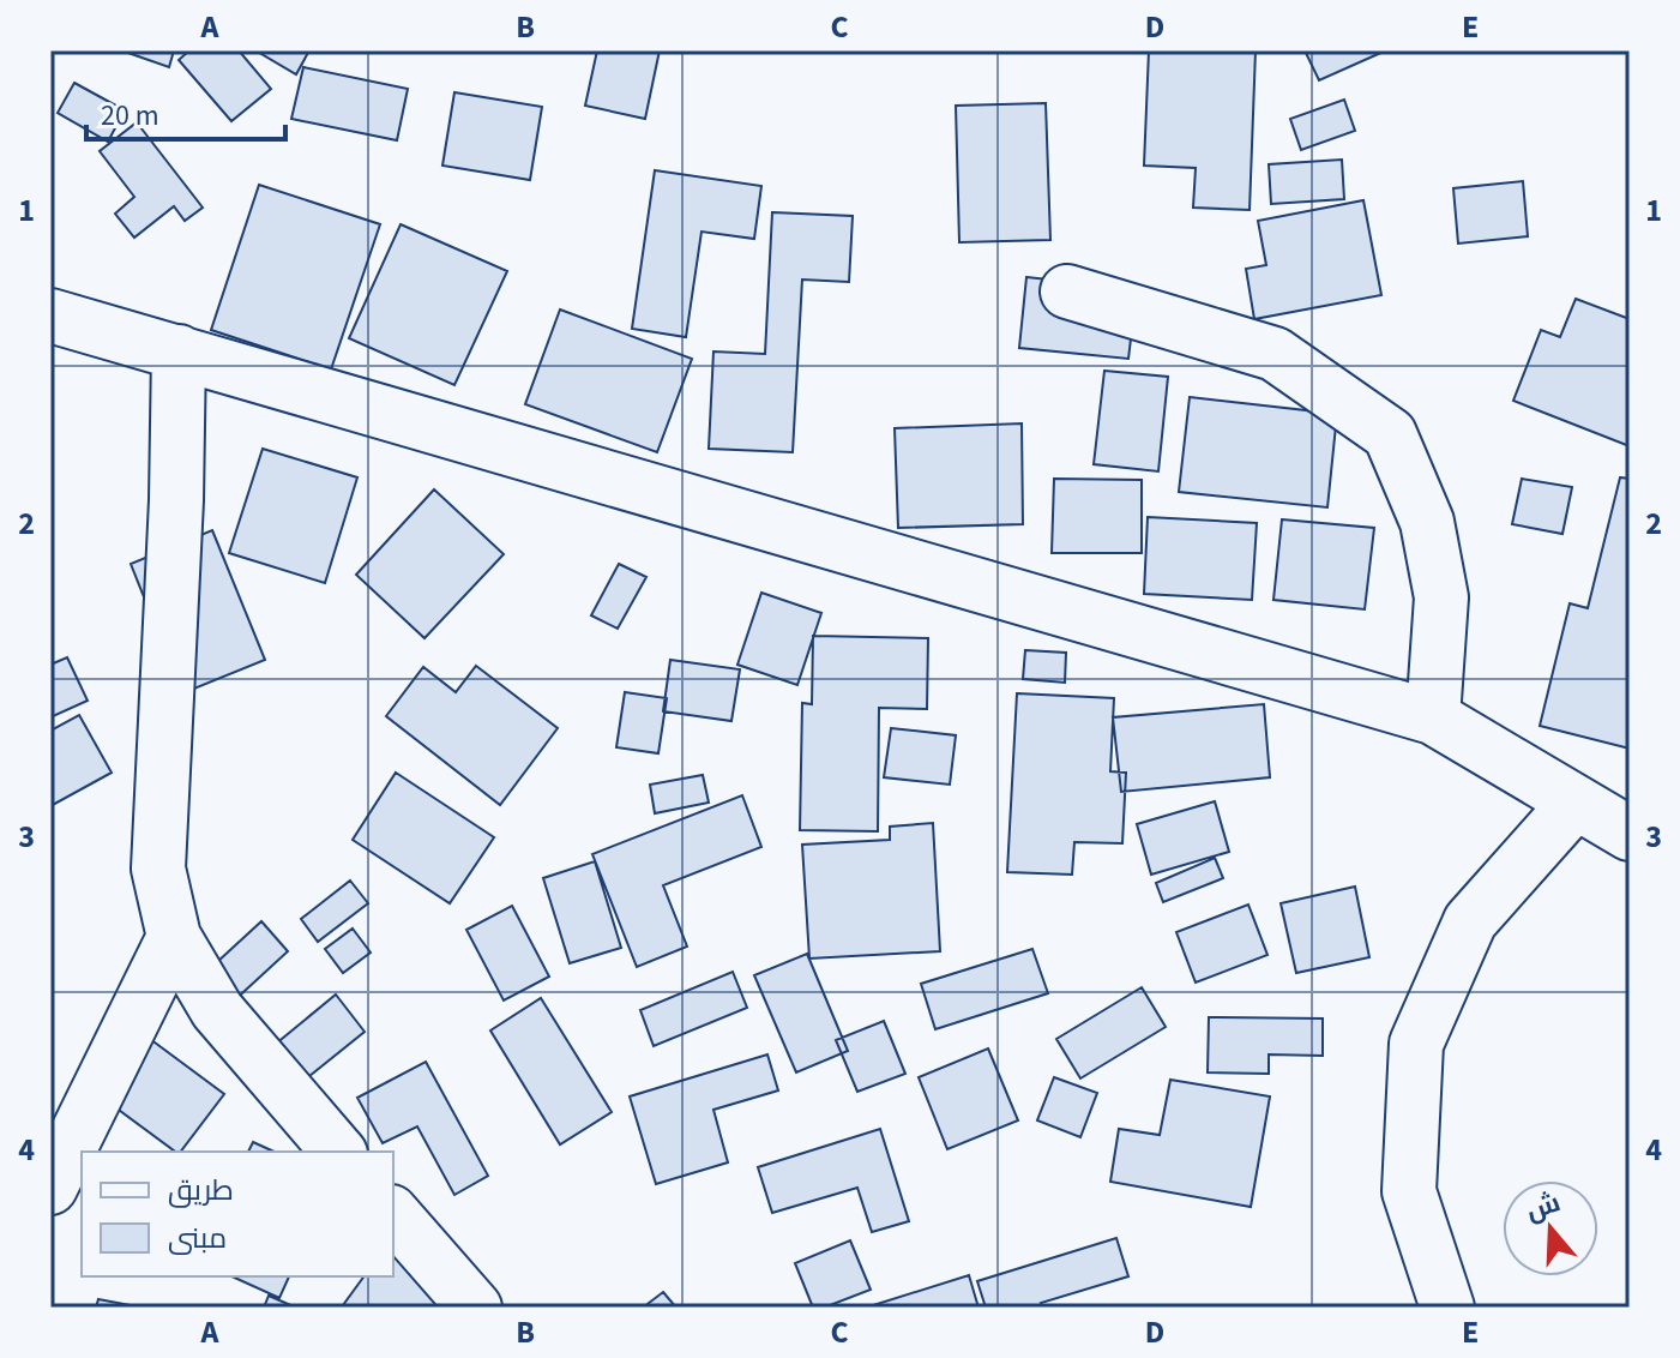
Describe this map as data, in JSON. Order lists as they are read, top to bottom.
{
  "legend": ["طريق", "مبنى"],
  "scale_bar": "20 m",
  "north": "top",
  "grid": {
    "columns": [
      "A",
      "B",
      "C",
      "D",
      "E"
    ],
    "rows": [
      "1",
      "2",
      "3",
      "4"
    ]
  }
}
